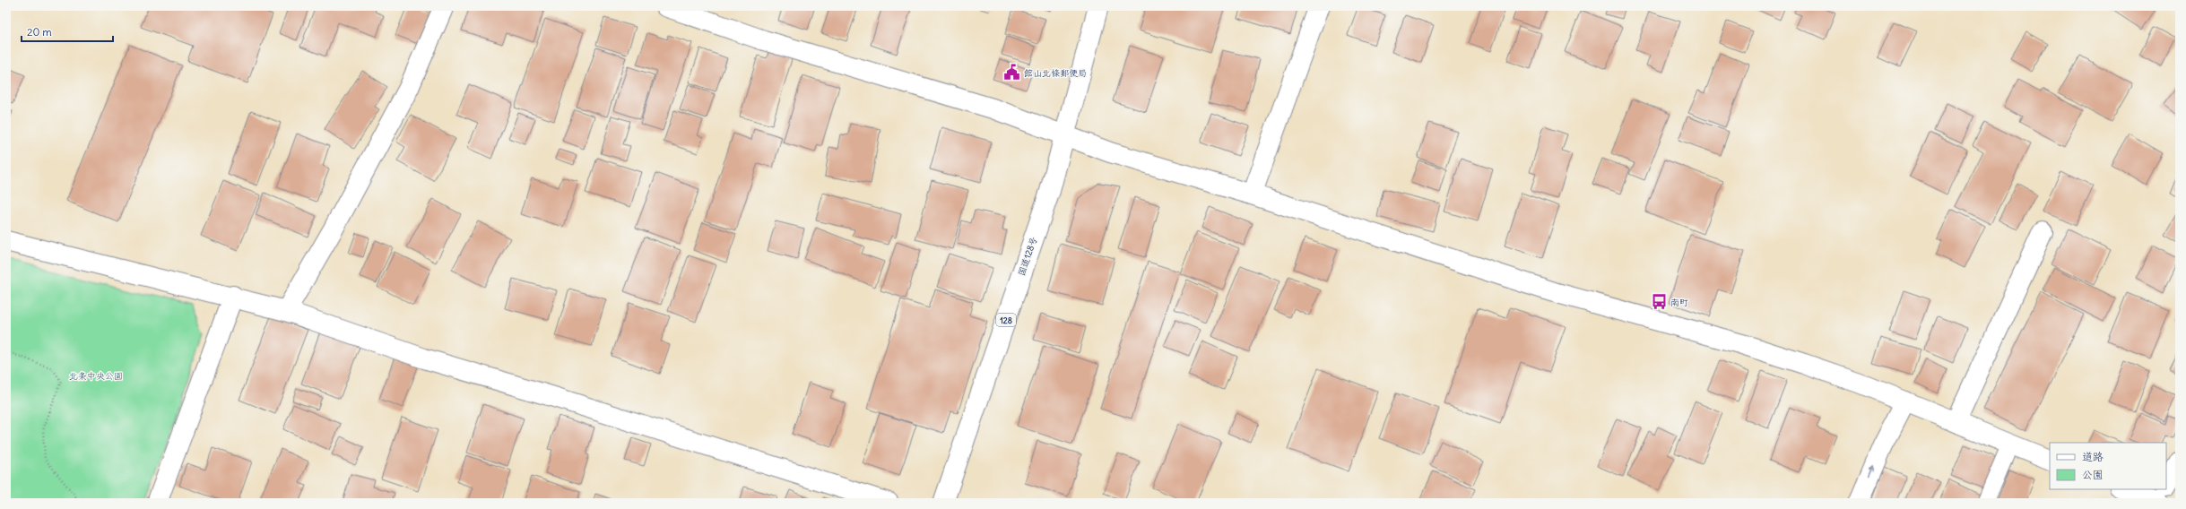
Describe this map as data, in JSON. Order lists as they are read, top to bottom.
{
  "streets": {
    "main road": ["国道128号", "128"]
  },
  "parks": ["北条中央公園"],
  "places": {
    "public building": ["館山北條郵便局"],
    "bus stop": ["南町"]
  },
  "legend": ["道路", "公園"],
  "scale_bar": "20 m"
}
